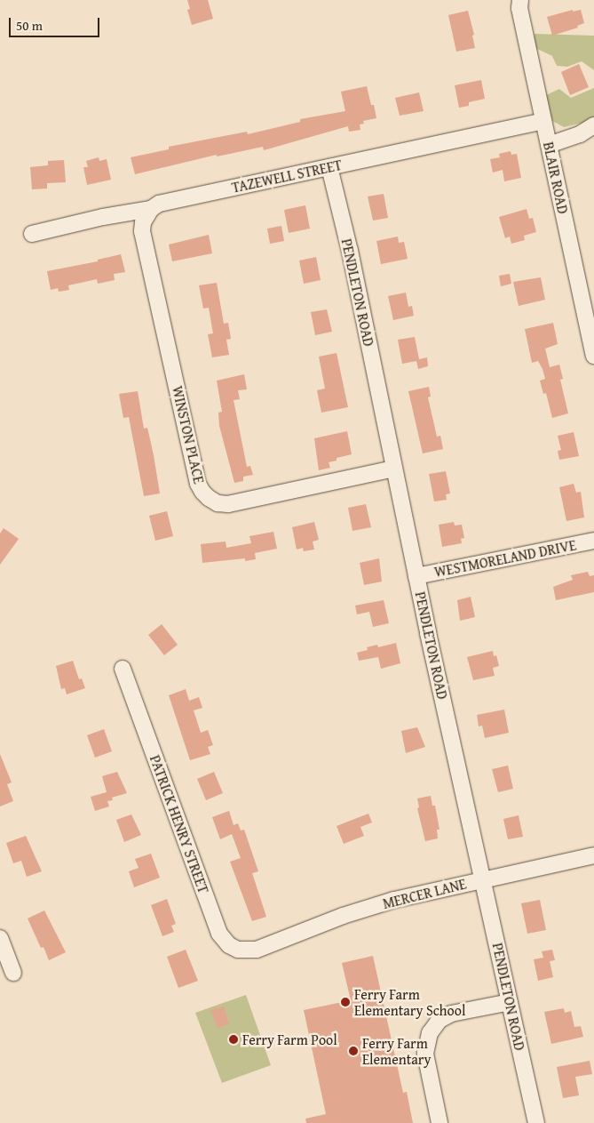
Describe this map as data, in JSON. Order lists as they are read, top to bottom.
{
  "streets": {
    "street": [
      "TAZEWELL STREET",
      "BLAIR ROAD",
      "PENDLETON ROAD",
      "WINSTON PLACE",
      "WESTMORELAND DRIVE",
      "PATRICK HENRY STREET",
      "MERCER LANE"
    ]
  },
  "crossings": [
    ["TAZEWELL STREET", "BLAIR ROAD"],
    ["TAZEWELL STREET", "PENDLETON ROAD"],
    ["TAZEWELL STREET", "WINSTON PLACE"],
    ["PENDLETON ROAD", "WINSTON PLACE"],
    ["PENDLETON ROAD", "WESTMORELAND DRIVE"],
    ["PENDLETON ROAD", "MERCER LANE"],
    ["PATRICK HENRY STREET", "MERCER LANE"]
  ],
  "places": ["Ferry Farm Elementary School", "Ferry Farm Pool", "Ferry Farm Elementary"],
  "scale_bar": "50 m"
}
